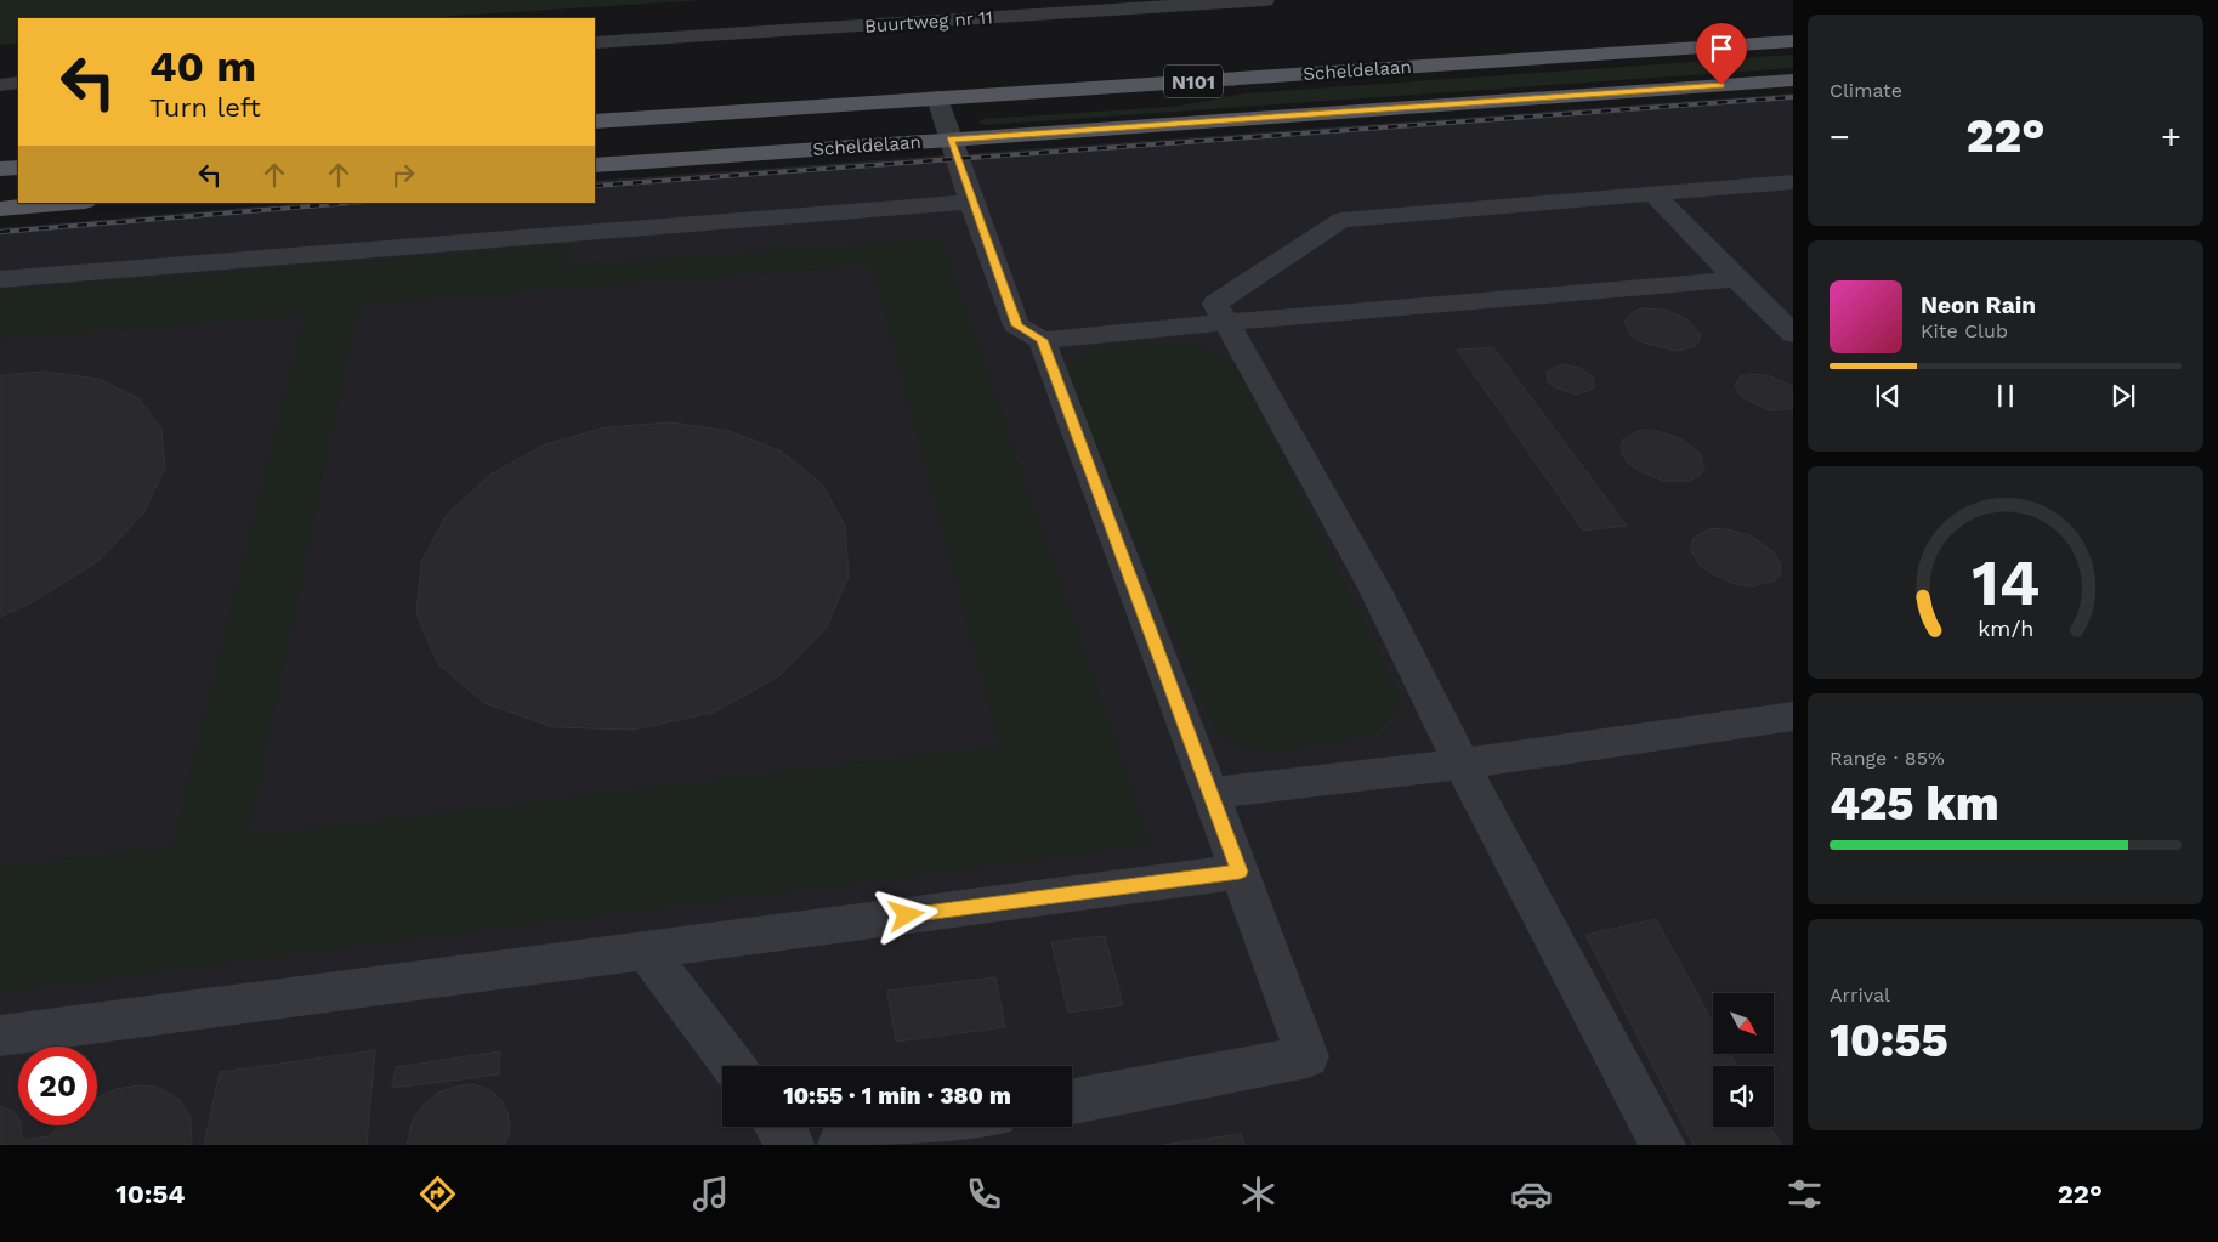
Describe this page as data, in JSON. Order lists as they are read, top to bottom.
{
  "streets": {
    "main road": ["Scheldelaan", "N101"],
    "lane": ["Buurtweg nr 11"]
  },
  "north": "bottom right",
  "page": {
    "tile": [
      "Climate",
      ["Range · 85%", "425 km"],
      ["Arrival", "10:55"]
    ],
    "turn": ["40 m", "Turn left"],
    "heat": ["−", "22°", "+"],
    "song": ["Neon Rain", "Kite Club"],
    "limit": "20",
    "trip": "10:55 · 1 min · 380 m",
    "tabs": ["10:54", "22°"],
    "gauge": ["14", "km/h"]
  }
}
